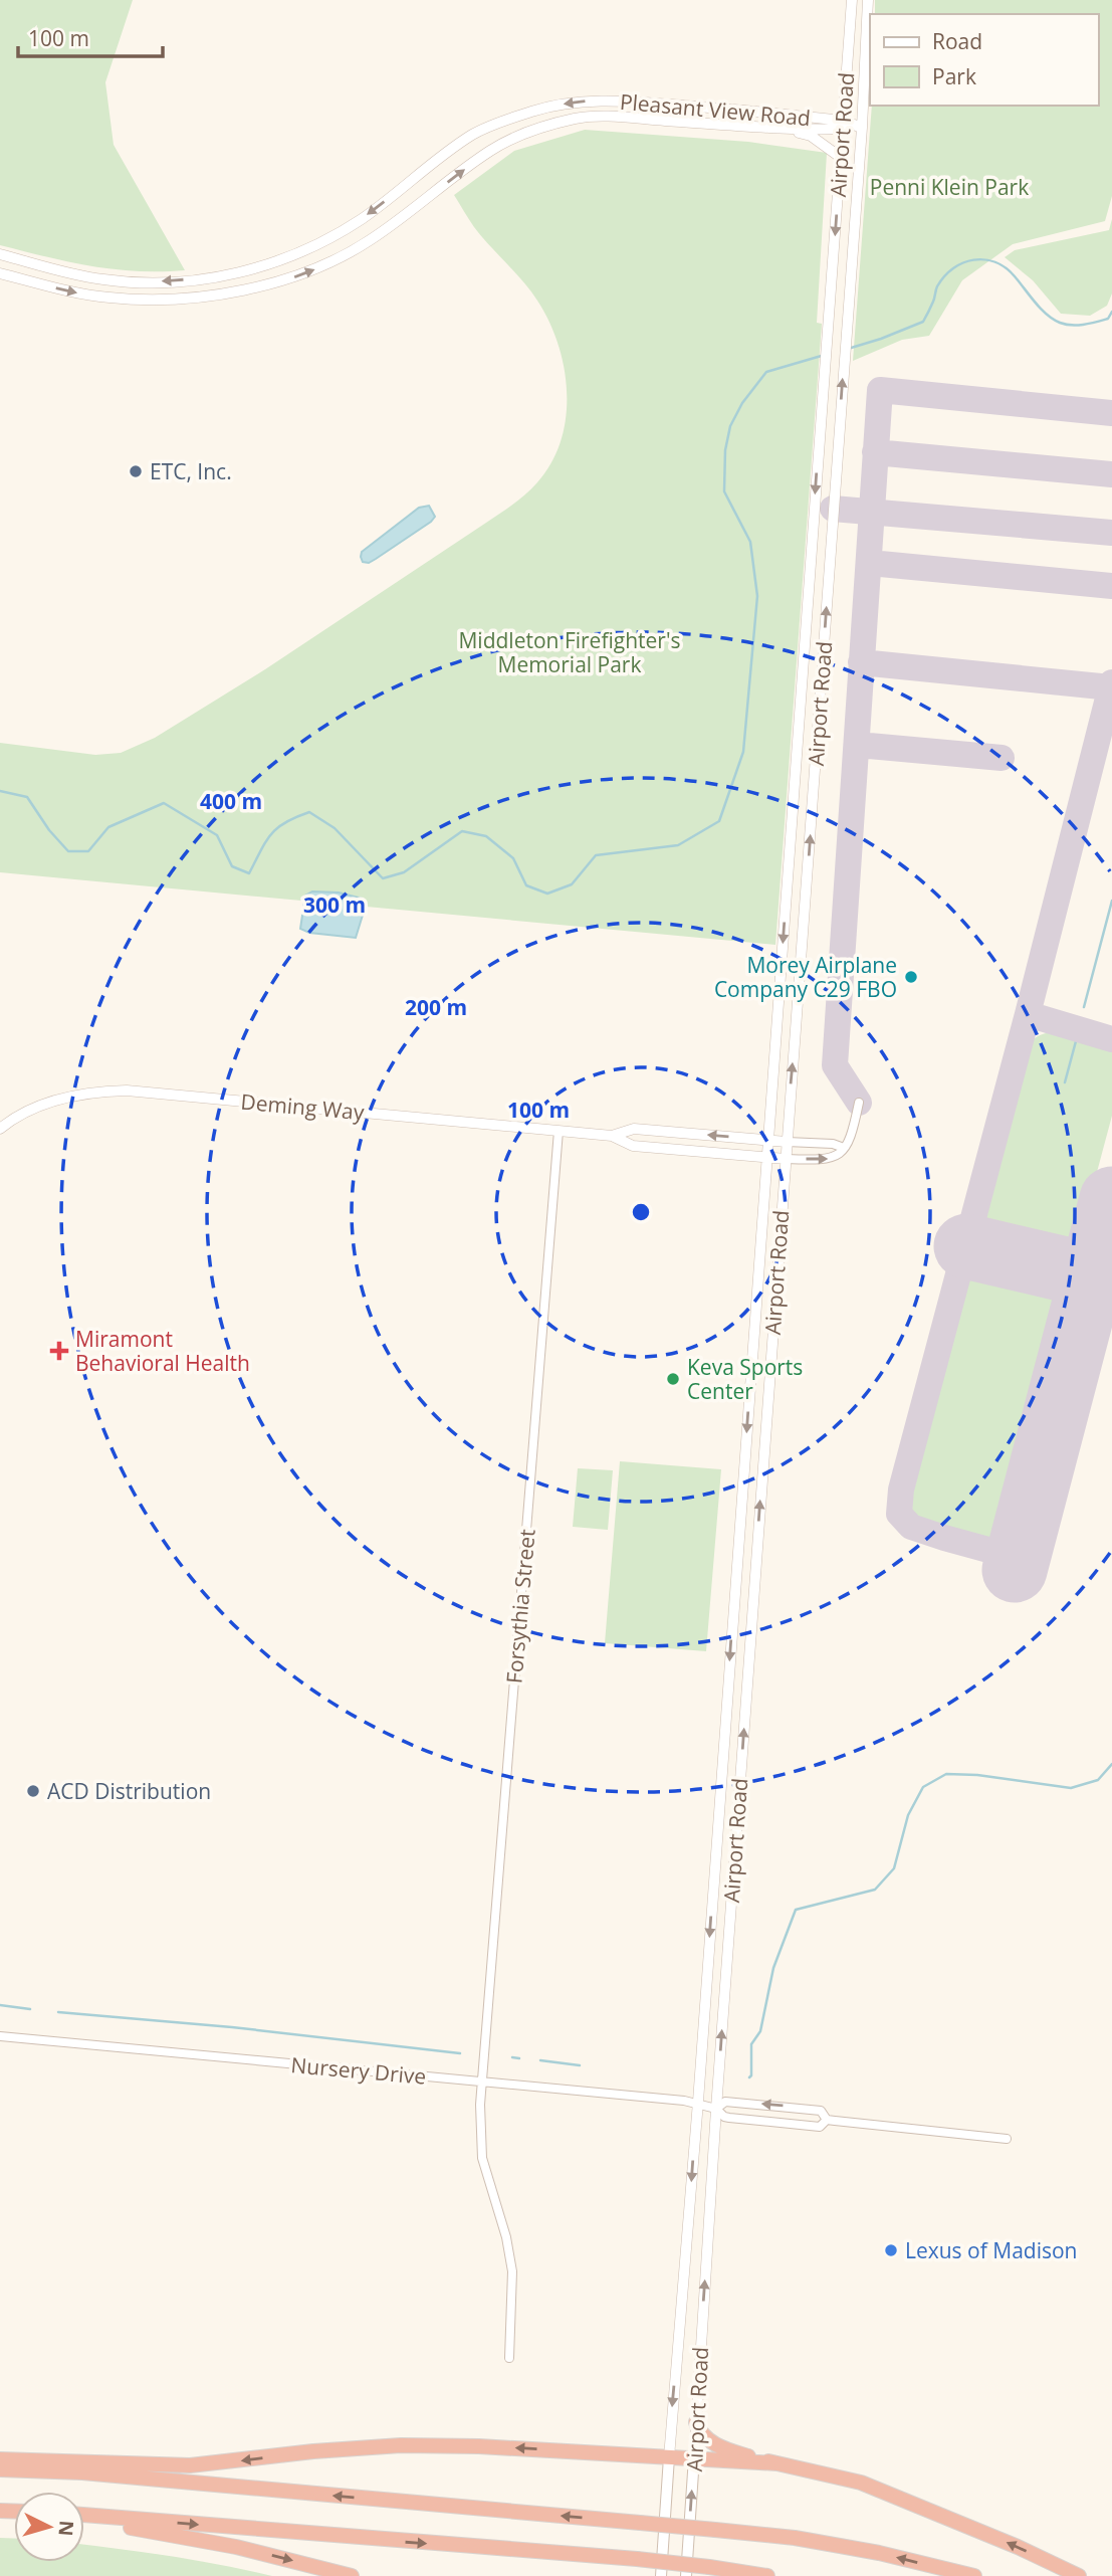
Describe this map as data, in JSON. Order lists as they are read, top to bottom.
{
  "streets": {
    "main road": ["Airport Road"],
    "street": [
      "Pleasant View Road",
      "Deming Way",
      "Forsythia Street",
      "Nursery Drive"
    ]
  },
  "crossings": [
    ["Pleasant View Road", "Airport Road"],
    ["Airport Road", "Deming Way"],
    ["Airport Road", "Nursery Drive"],
    ["Deming Way", "Forsythia Street"],
    ["Forsythia Street", "Nursery Drive"]
  ],
  "parks": ["Penni Klein Park", "Middleton Firefighter's Memorial Park"],
  "places": {
    "other": [
      "ETC, Inc.",
      "Morey Airplane Company C29 FBO",
      "Keva Sports Center",
      "ACD Distribution",
      "Lexus of Madison"
    ],
    "health": ["Miramont Behavioral Health"]
  },
  "legend": ["Road", "Park"],
  "scale_bar": "100 m",
  "north": "right",
  "rings": [
    "400 m",
    "300 m",
    "200 m",
    "100 m"
  ]
}
